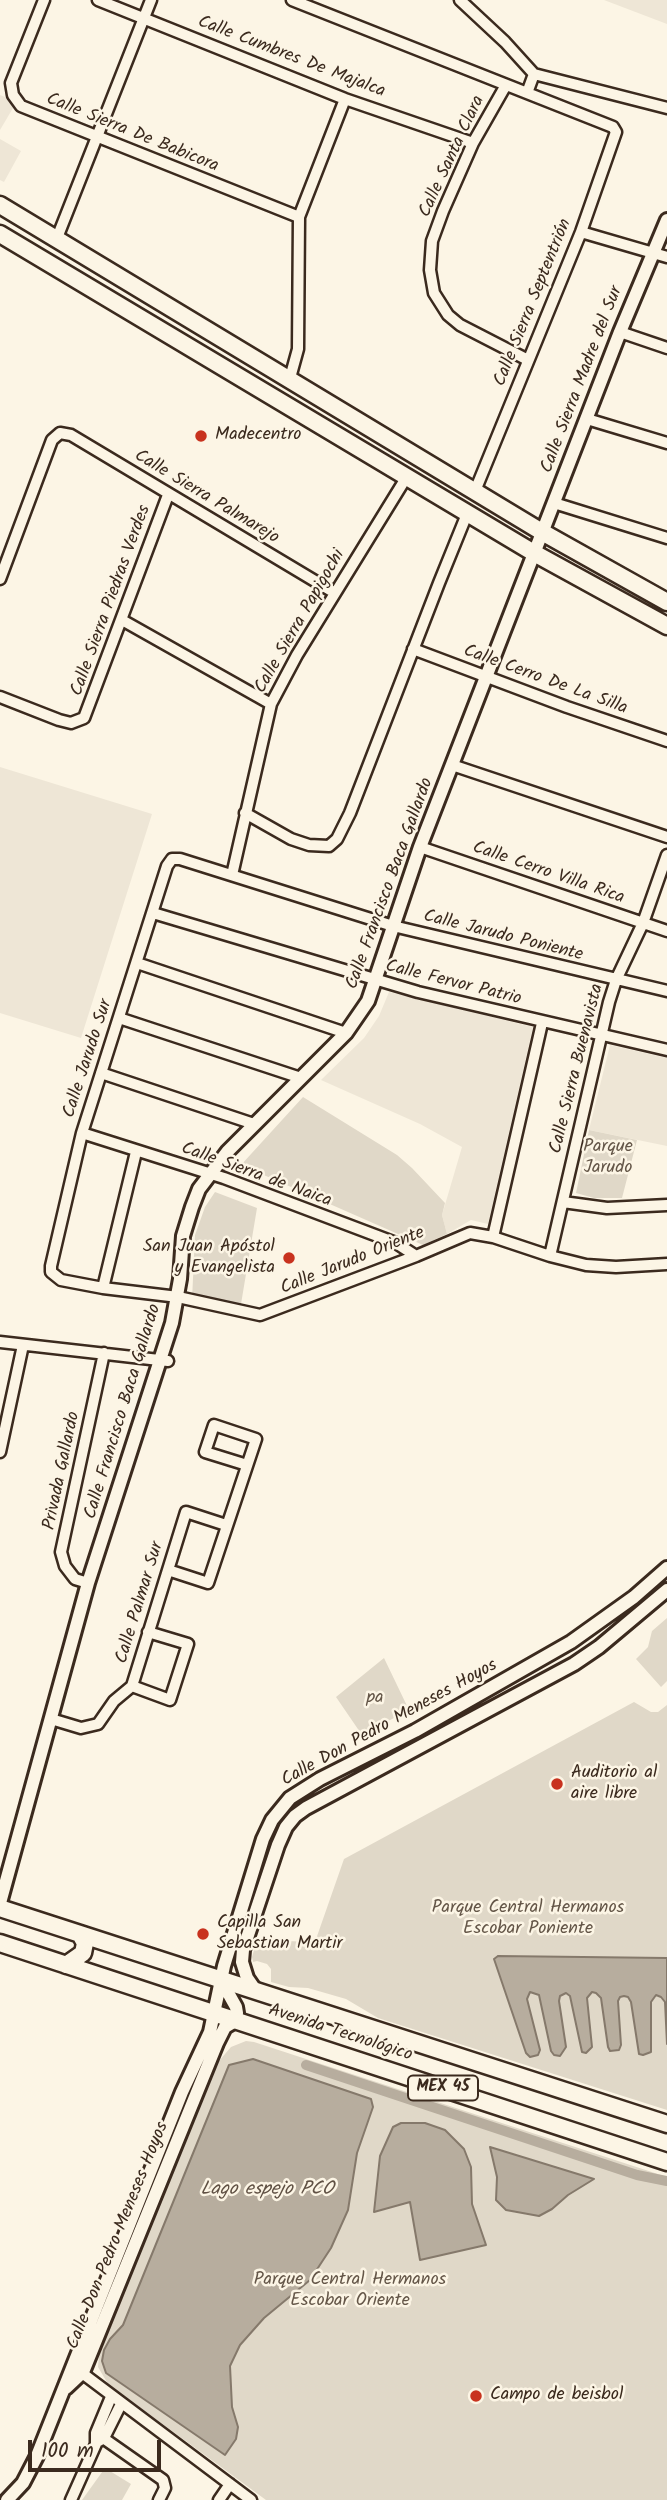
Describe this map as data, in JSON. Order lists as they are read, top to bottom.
{
  "streets": {
    "main road": ["Avenida Tecnológico", "MEX 45"],
    "street": [
      "Calle Cumbres De Majalca",
      "Calle Sierra De Babicora",
      "Calle Santa Clara",
      "Calle Sierra Septentrión",
      "Calle Sierra Madre del Sur",
      "Calle Sierra Palmarejo",
      "Calle Sierra Piedras Verdes",
      "Calle Sierra Papigochi",
      "Calle Cerro De La Silla",
      "Calle Cerro Villa Rica",
      "Calle Francisco Baca Gallardo",
      "Calle Jarudo Poniente",
      "Calle Fervor Patrio",
      "Calle Jarudo Sur",
      "Calle Sierra Buenavista",
      "Calle Sierra de Naica",
      "Calle Jarudo Oriente",
      "Privada Gallardo",
      "Calle Palmar Sur",
      "Calle Don Pedro Meneses Hoyos"
    ]
  },
  "crossings": [
    ["Calle Cumbres De Majalca", "Calle Santa Clara"],
    ["Calle Santa Clara", "Calle Sierra Septentrión"],
    ["Calle Sierra Madre del Sur", "Calle Francisco Baca Gallardo"],
    ["Calle Sierra Palmarejo", "Calle Sierra Piedras Verdes"],
    ["Calle Sierra Palmarejo", "Calle Sierra Papigochi"],
    ["Calle Sierra Papigochi", "Calle Jarudo Poniente"],
    ["Calle Cerro De La Silla", "Calle Francisco Baca Gallardo"],
    ["Calle Cerro Villa Rica", "Calle Francisco Baca Gallardo"],
    ["Calle Cerro Villa Rica", "Calle Sierra Buenavista"],
    ["Calle Francisco Baca Gallardo", "Calle Jarudo Poniente"],
    ["Calle Francisco Baca Gallardo", "Calle Fervor Patrio"],
    ["Calle Francisco Baca Gallardo", "Calle Sierra de Naica"],
    ["Calle Francisco Baca Gallardo", "Calle Jarudo Oriente"],
    ["Calle Francisco Baca Gallardo", "Privada Gallardo"],
    ["Calle Francisco Baca Gallardo", "Calle Palmar Sur"],
    ["Calle Francisco Baca Gallardo", "Avenida Tecnológico"],
    ["Calle Jarudo Poniente", "Calle Jarudo Sur"],
    ["Calle Jarudo Poniente", "Calle Sierra Buenavista"],
    ["Calle Fervor Patrio", "Calle Jarudo Sur"],
    ["Calle Fervor Patrio", "Calle Sierra Buenavista"],
    ["Calle Jarudo Sur", "Calle Sierra de Naica"],
    ["Calle Jarudo Sur", "Calle Jarudo Oriente"],
    ["Calle Sierra Buenavista", "Calle Jarudo Oriente"],
    ["Calle Sierra de Naica", "Calle Jarudo Oriente"],
    ["Calle Don Pedro Meneses Hoyos", "Avenida Tecnológico"]
  ],
  "water": ["Lago espejo PCO"],
  "parks": [
    "Parque Jarudo",
    "pa",
    "Parque Central Hermanos Escobar Poniente",
    "Parque Central Hermanos Escobar Oriente"
  ],
  "places": [
    "Madecentro",
    "San Juan Apóstol y Evangelista",
    "Auditorio al aire libre",
    "Capilla San Sebastian Martir",
    "Campo de beisbol"
  ],
  "scale_bar": "100 m"
}
